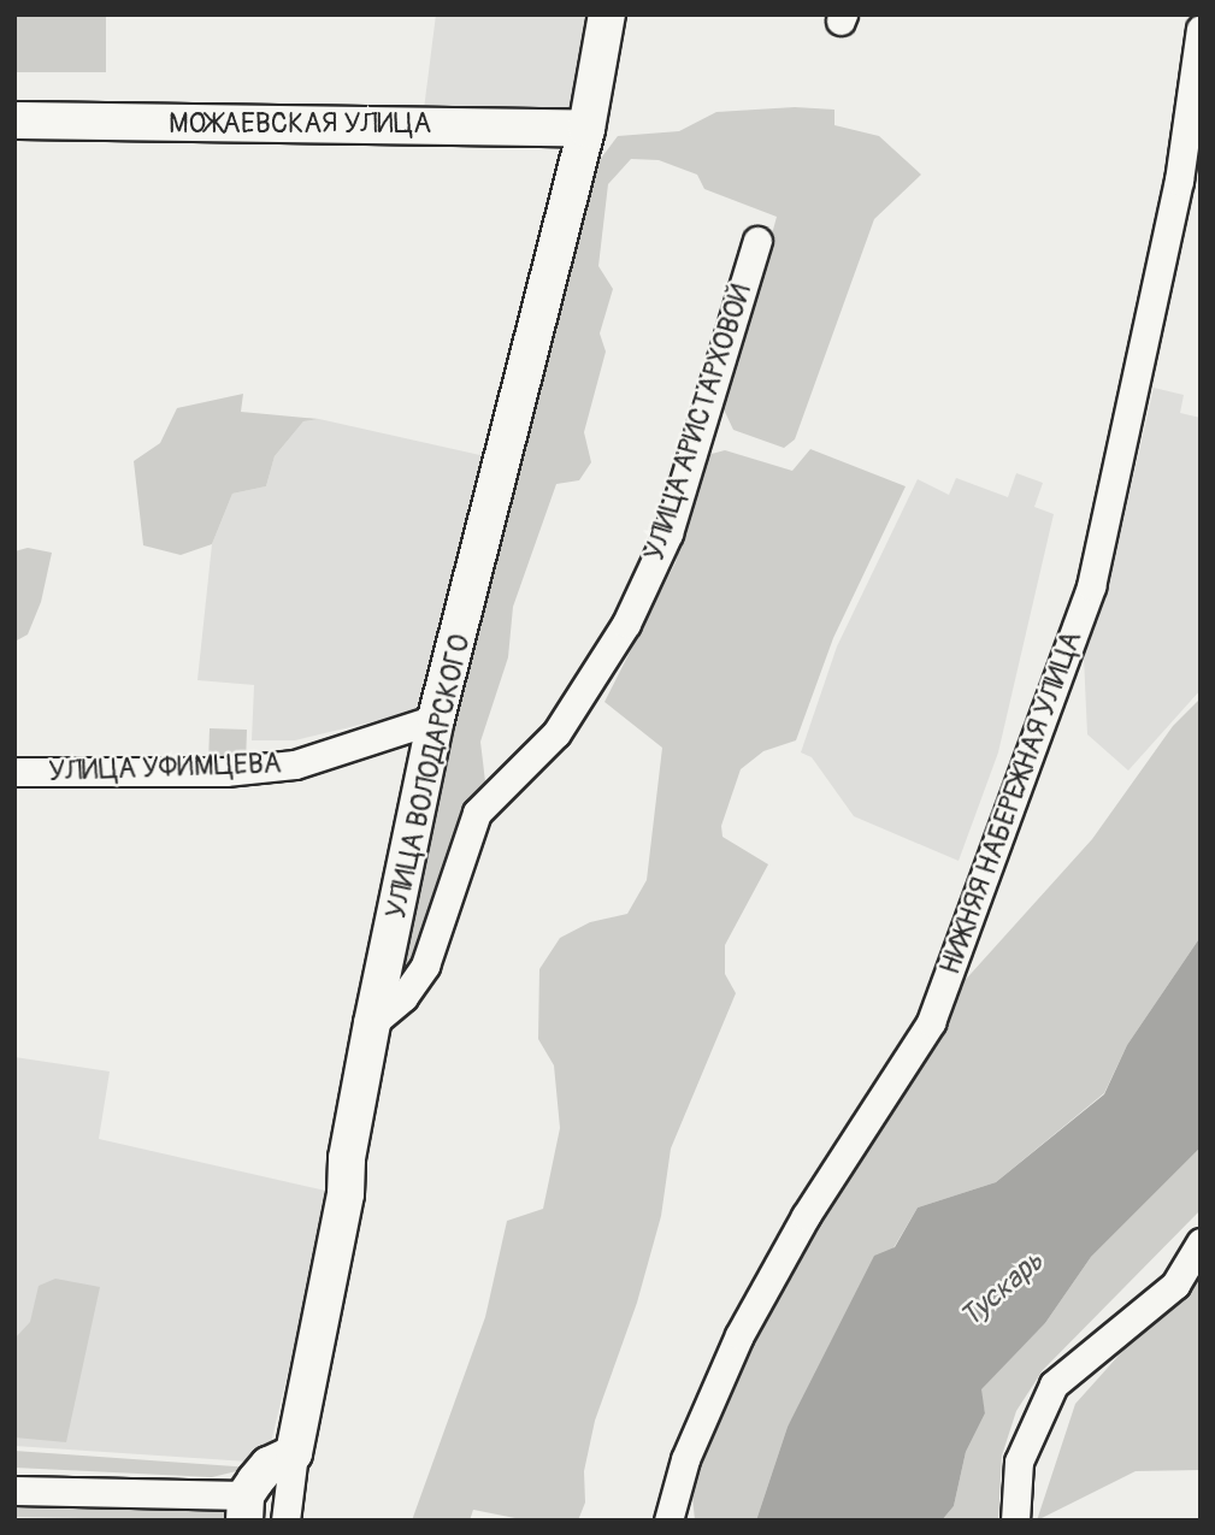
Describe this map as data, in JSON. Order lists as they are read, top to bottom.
{
  "streets": {
    "street": [
      "МОЖАЕВСКАЯ УЛИЦА",
      "УЛИЦА АРИСТАРХОВОЙ",
      "УЛИЦА УФИМЦЕВА",
      "УЛИЦА ВОЛОДАРСКОГО",
      "НИЖНЯЯ НАБЕРЕЖНАЯ УЛИЦА"
    ]
  },
  "crossings": [
    ["МОЖАЕВСКАЯ УЛИЦА", "УЛИЦА ВОЛОДАРСКОГО"],
    ["УЛИЦА АРИСТАРХОВОЙ", "УЛИЦА ВОЛОДАРСКОГО"],
    ["УЛИЦА УФИМЦЕВА", "УЛИЦА ВОЛОДАРСКОГО"]
  ],
  "water": ["Тускарь"]
}
